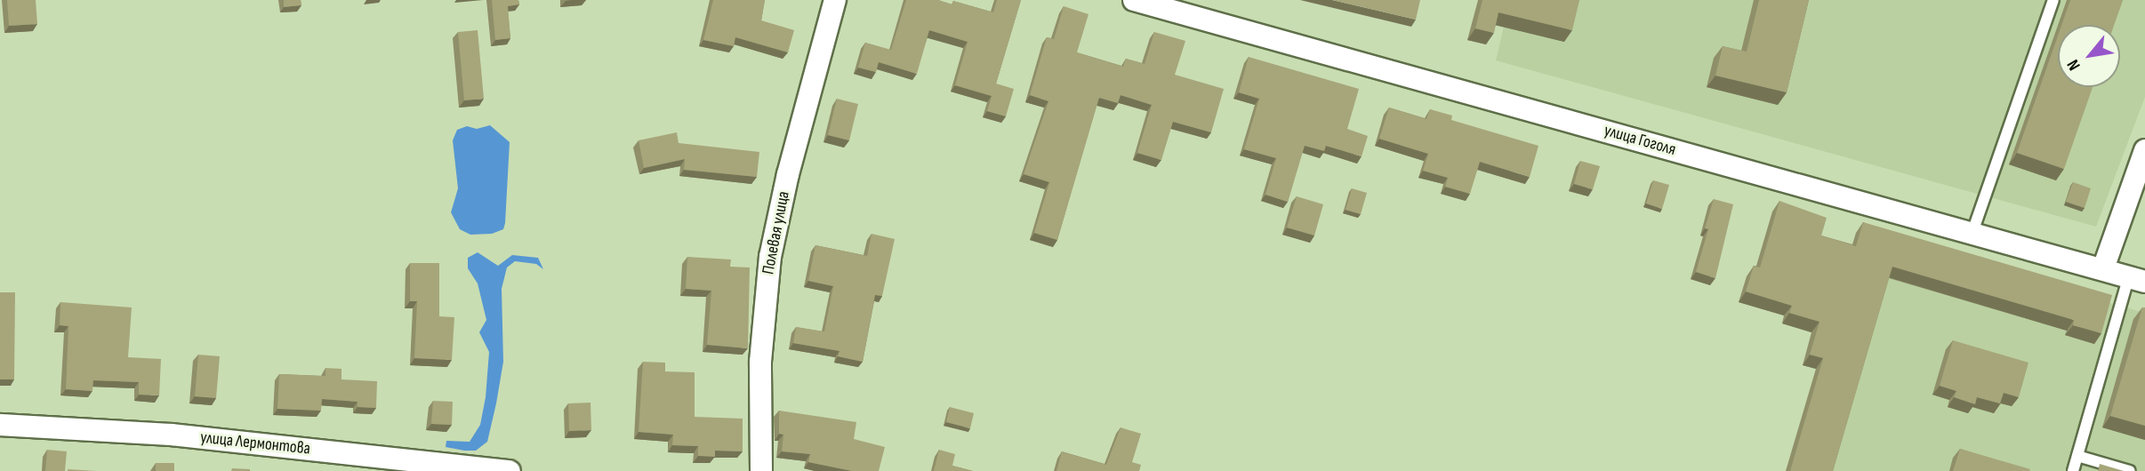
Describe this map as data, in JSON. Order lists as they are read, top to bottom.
{
  "streets": {
    "street": ["улица Гоголя", "Полевая улица", "улица Лермонтова"]
  },
  "north": "bottom left"
}
